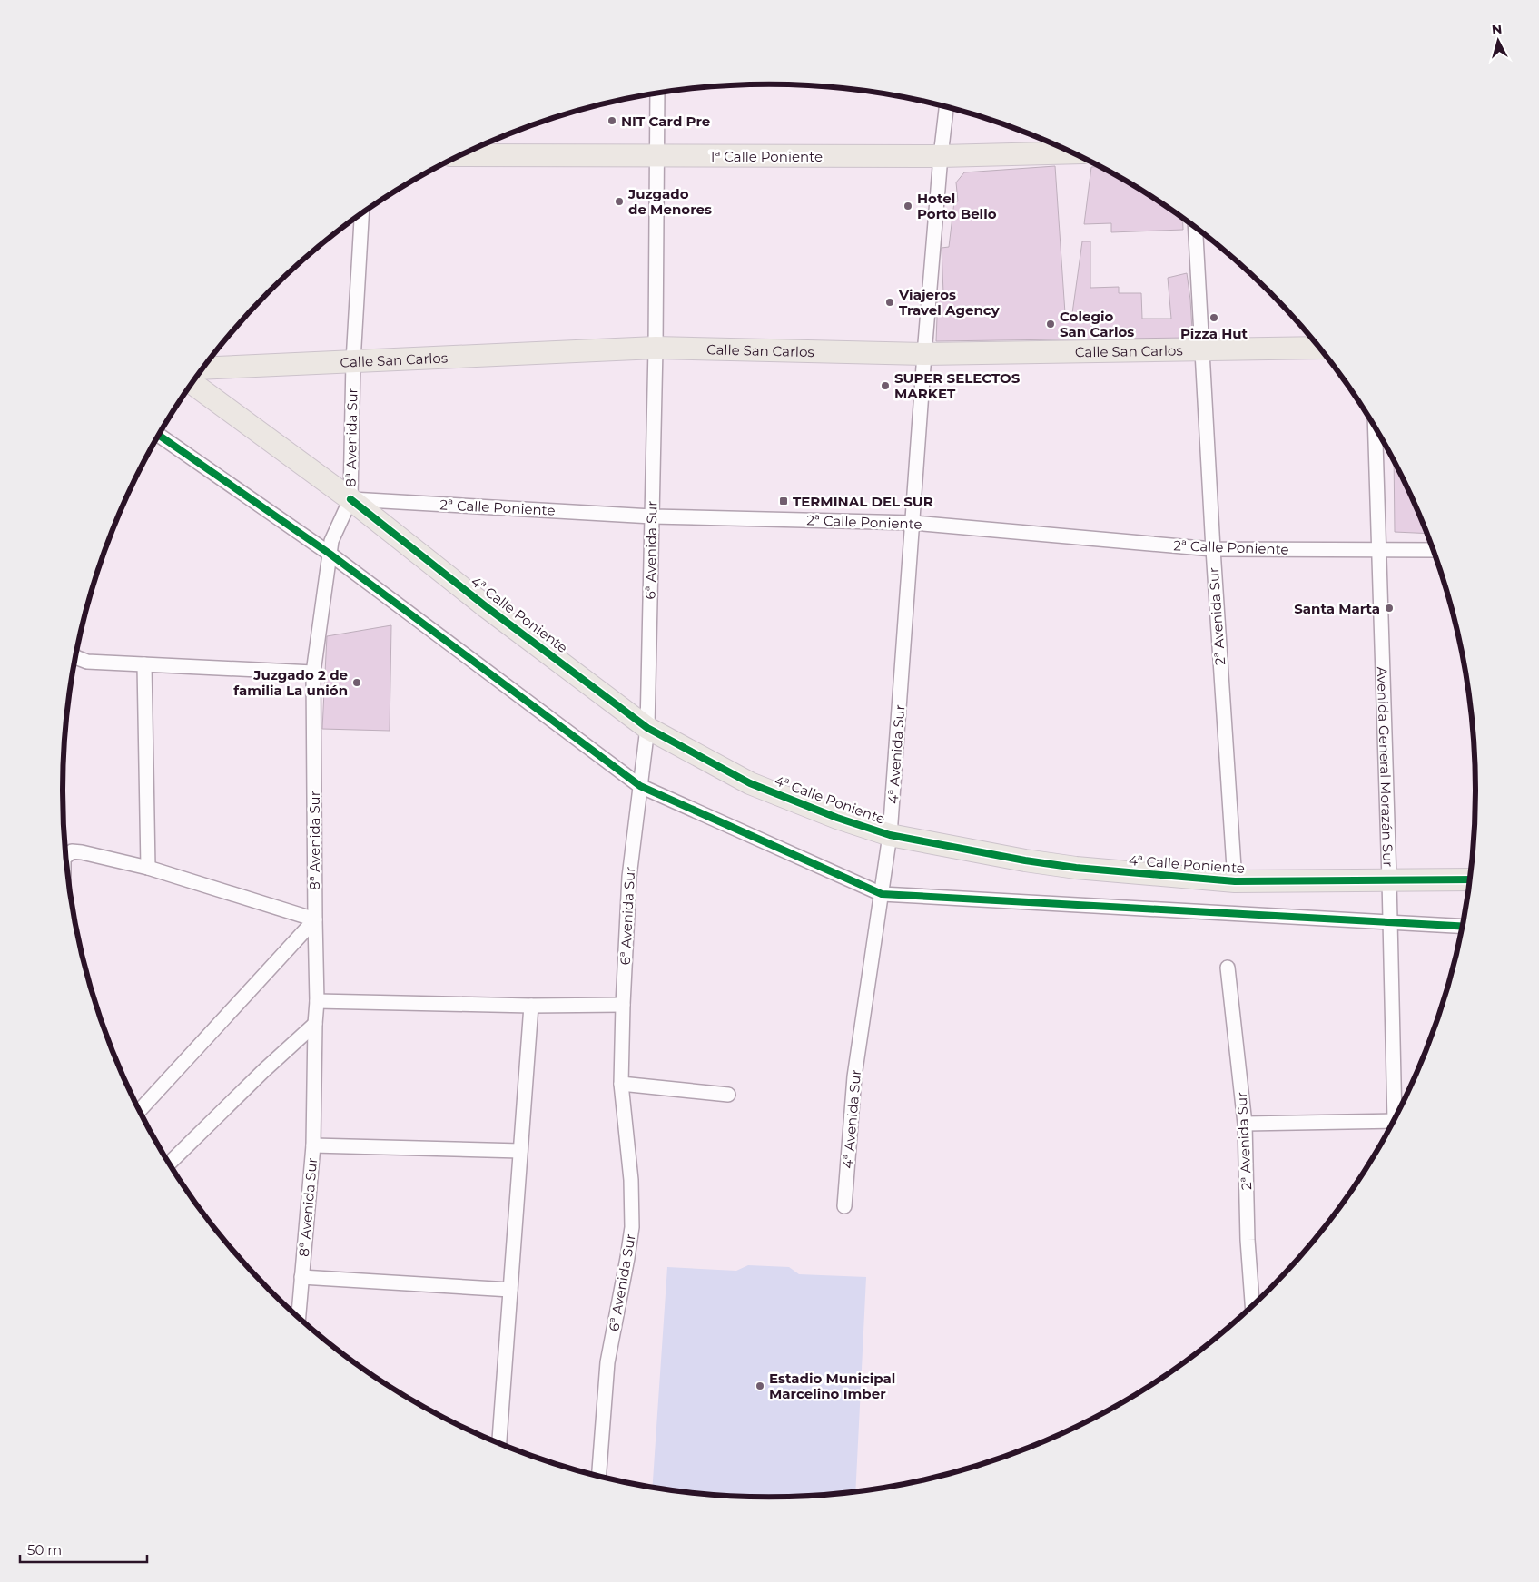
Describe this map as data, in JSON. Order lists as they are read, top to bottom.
{
  "streets": {
    "main road": ["1ª Calle Poniente", "Calle San Carlos", "4ª Calle Poniente"],
    "street": [
      "8ª Avenida Sur",
      "2ª Calle Poniente",
      "6ª Avenida Sur",
      "2ª Avenida Sur",
      "4ª Avenida Sur",
      "Avenida General Morazán Sur"
    ]
  },
  "crossings": [
    ["1ª Calle Poniente", "6ª Avenida Sur"],
    ["1ª Calle Poniente", "4ª Avenida Sur"],
    ["Calle San Carlos", "8ª Avenida Sur"],
    ["Calle San Carlos", "6ª Avenida Sur"],
    ["Calle San Carlos", "2ª Avenida Sur"],
    ["Calle San Carlos", "4ª Avenida Sur"],
    ["8ª Avenida Sur", "2ª Calle Poniente"],
    ["8ª Avenida Sur", "4ª Calle Poniente"],
    ["2ª Calle Poniente", "6ª Avenida Sur"],
    ["2ª Calle Poniente", "4ª Calle Poniente"],
    ["2ª Calle Poniente", "2ª Avenida Sur"],
    ["2ª Calle Poniente", "4ª Avenida Sur"],
    ["2ª Calle Poniente", "Avenida General Morazán Sur"],
    ["6ª Avenida Sur", "4ª Calle Poniente"],
    ["4ª Calle Poniente", "2ª Avenida Sur"],
    ["4ª Calle Poniente", "4ª Avenida Sur"],
    ["4ª Calle Poniente", "Avenida General Morazán Sur"]
  ],
  "places": {
    "other": [
      "NIT Card Pre",
      "Juzgado de Menores",
      "Hotel Porto Bello",
      "Viajeros Travel Agency",
      "Pizza Hut",
      "Colegio San Carlos",
      "SUPER SELECTOS MARKET",
      "Santa Marta",
      "Juzgado 2 de familia La unión",
      "Estadio Municipal Marcelino Imber"
    ],
    "transit": ["TERMINAL DEL SUR"]
  },
  "scale_bar": "50 m",
  "north": "top"
}
